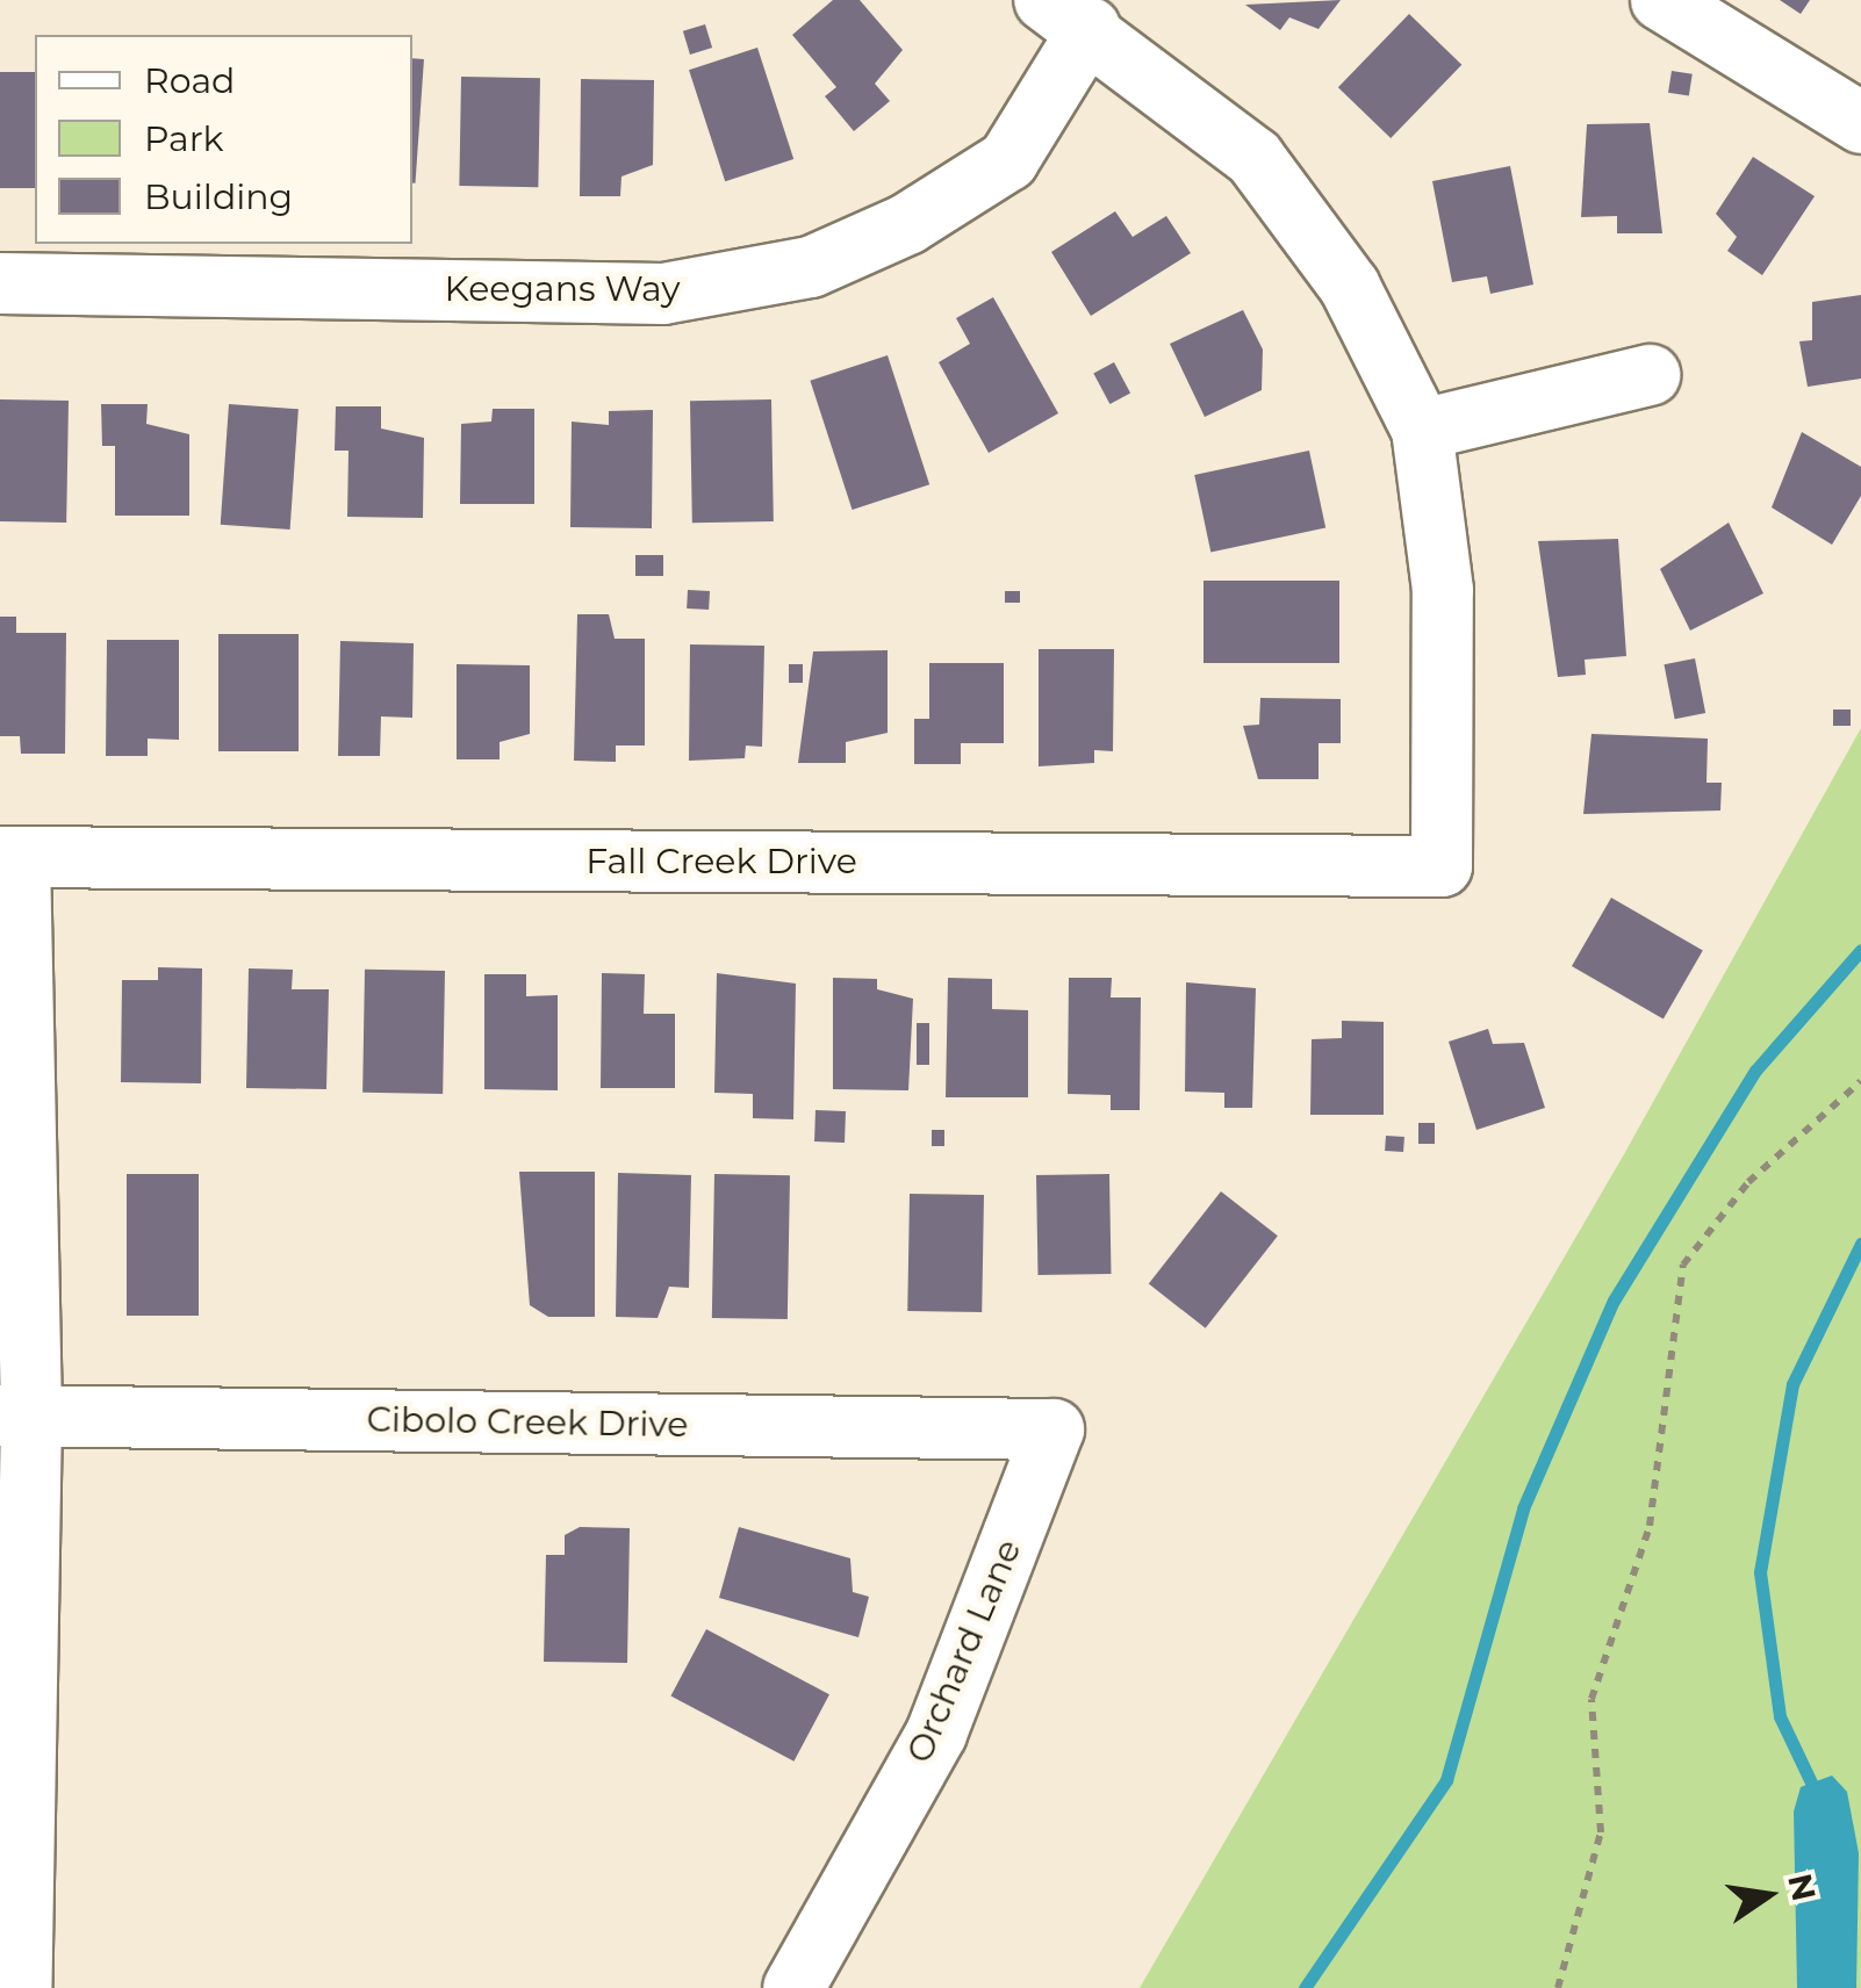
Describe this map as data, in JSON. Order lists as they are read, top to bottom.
{
  "streets": {
    "street": [
      "Keegans Way",
      "Fall Creek Drive",
      "Cibolo Creek Drive",
      "Orchard Lane"
    ]
  },
  "crossings": [
    ["Cibolo Creek Drive", "Orchard Lane"]
  ],
  "legend": ["Road", "Park", "Building"],
  "north": "right"
}
